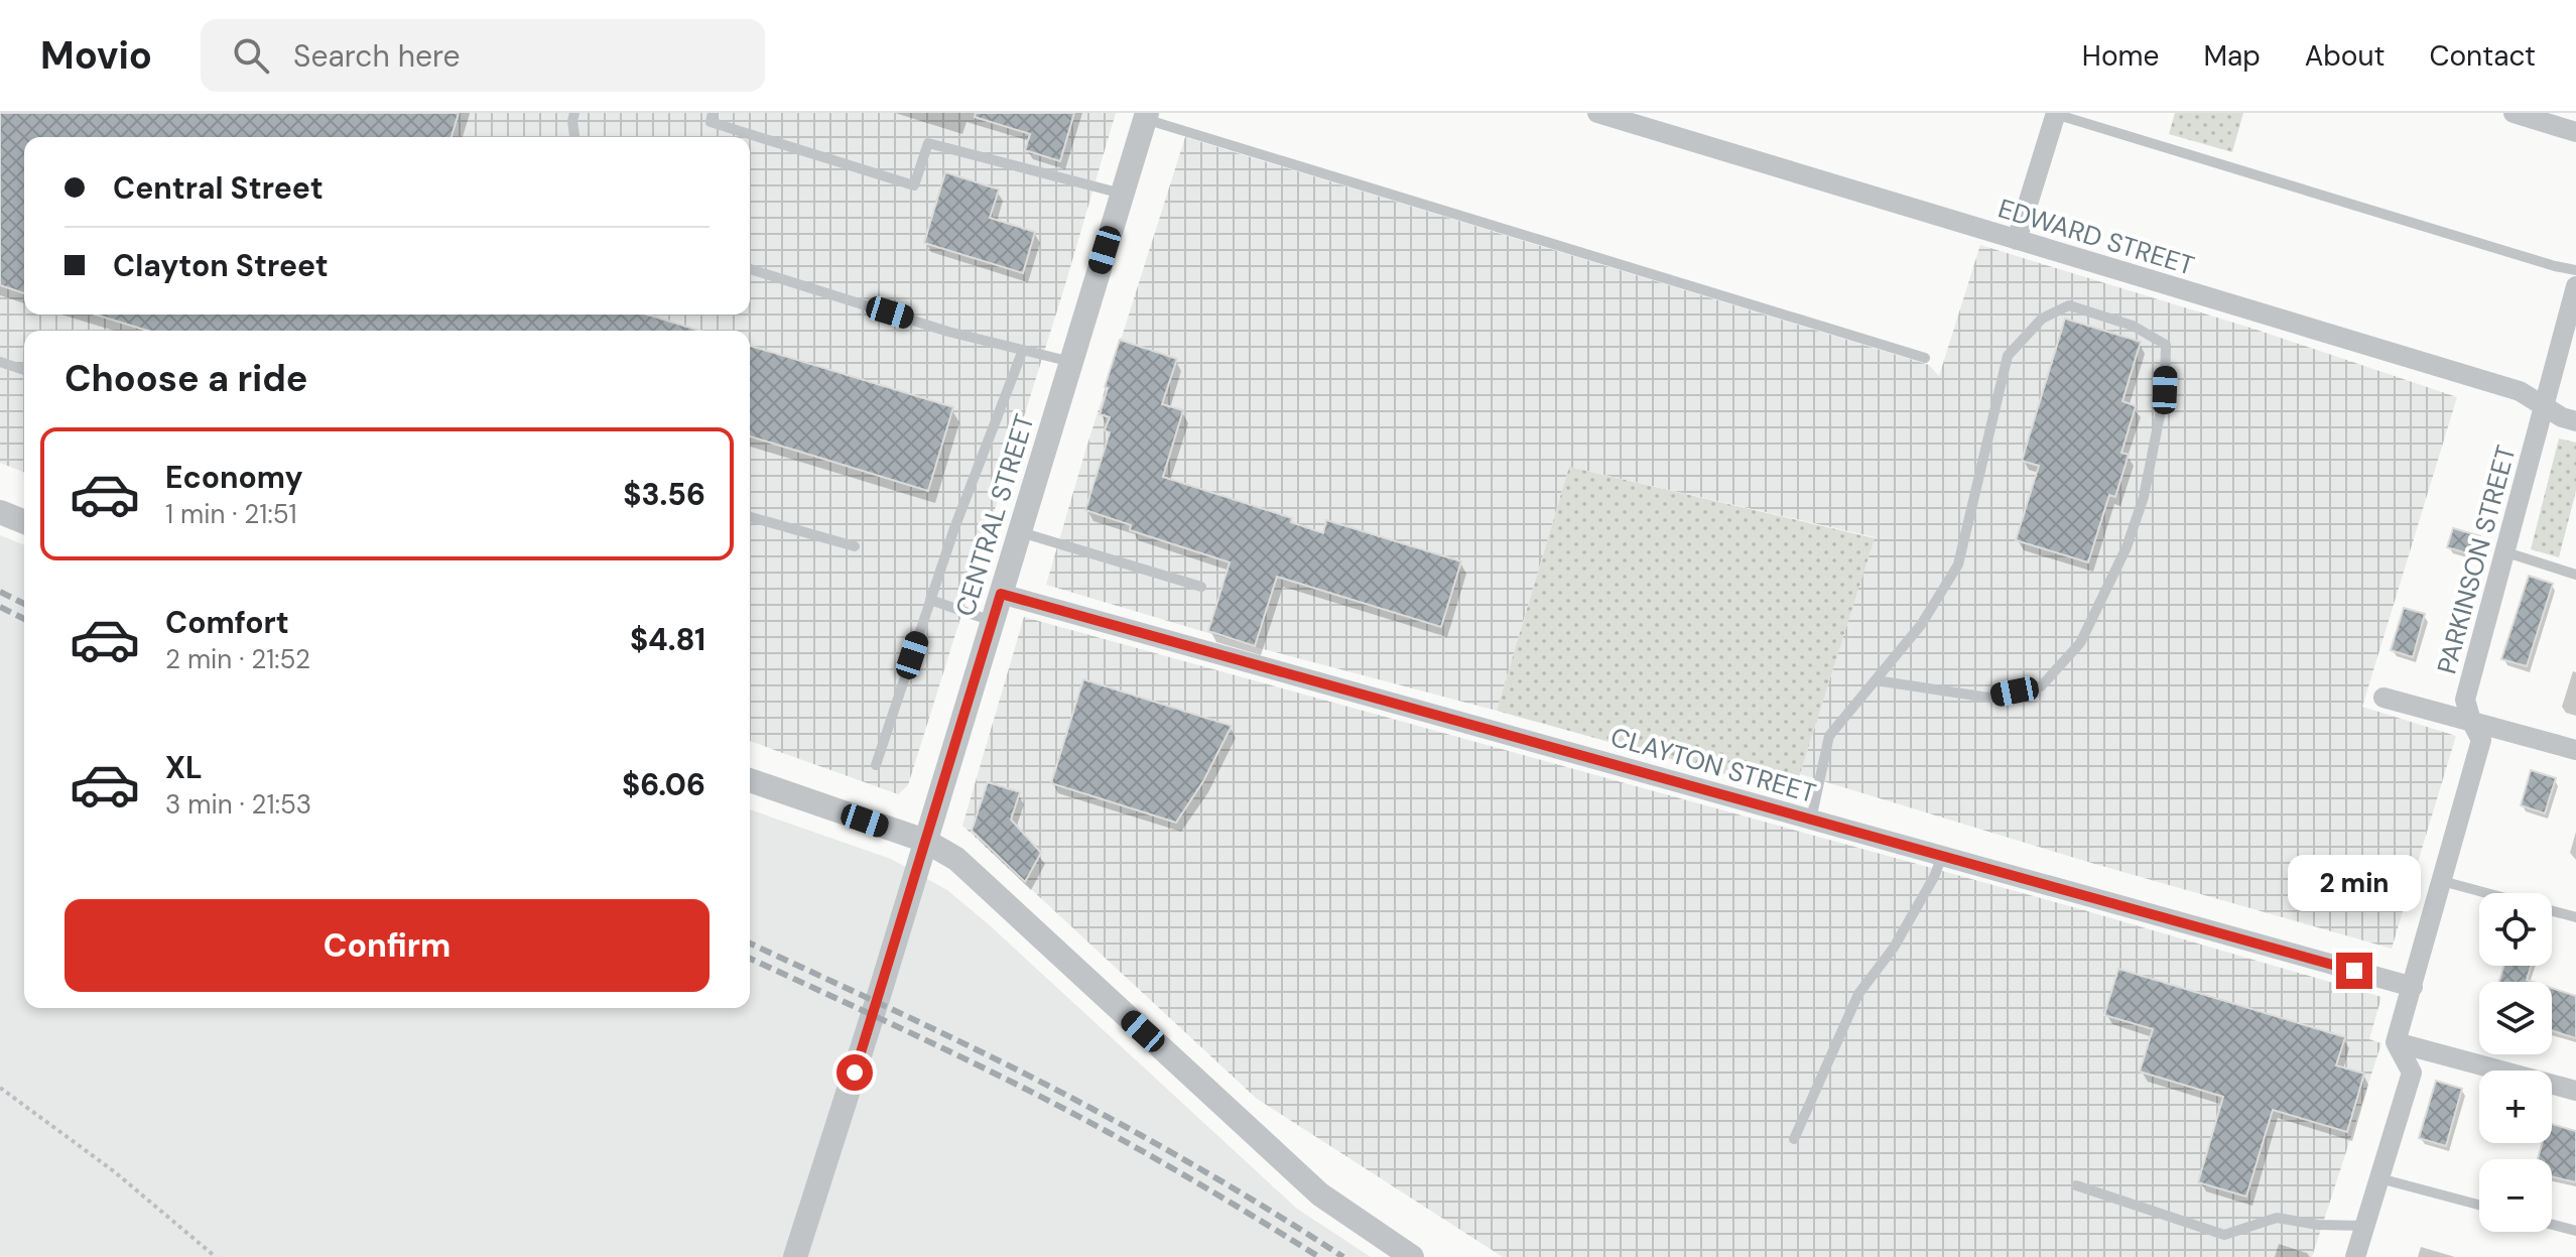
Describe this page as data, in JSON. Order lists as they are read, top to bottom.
{
  "streets": {
    "street": [
      "EDWARD STREET",
      "CENTRAL STREET",
      "PARKINSON STREET",
      "CLAYTON STREET"
    ]
  },
  "crossings": [
    ["EDWARD STREET", "PARKINSON STREET"],
    ["CENTRAL STREET", "CLAYTON STREET"],
    ["PARKINSON STREET", "CLAYTON STREET"]
  ],
  "page": {
    "header": "Movio",
    "search": "Search here",
    "nav": [
      "Home",
      "Map",
      "About",
      "Contact"
    ],
    "banner": ["Central Street", "Clayton Street"],
    "heading": "Choose a ride",
    "list": [
      {
        "name": "Economy",
        "note": "1 min · 21:51",
        "value": "$3.56"
      },
      {
        "name": "Comfort",
        "note": "2 min · 21:52",
        "value": "$4.81"
      },
      {
        "name": "XL",
        "note": "3 min · 21:53",
        "value": "$6.06"
      }
    ],
    "bubble": "2 min",
    "buttons": "Confirm",
    "map_buttons": ["+", "−"]
  }
}
